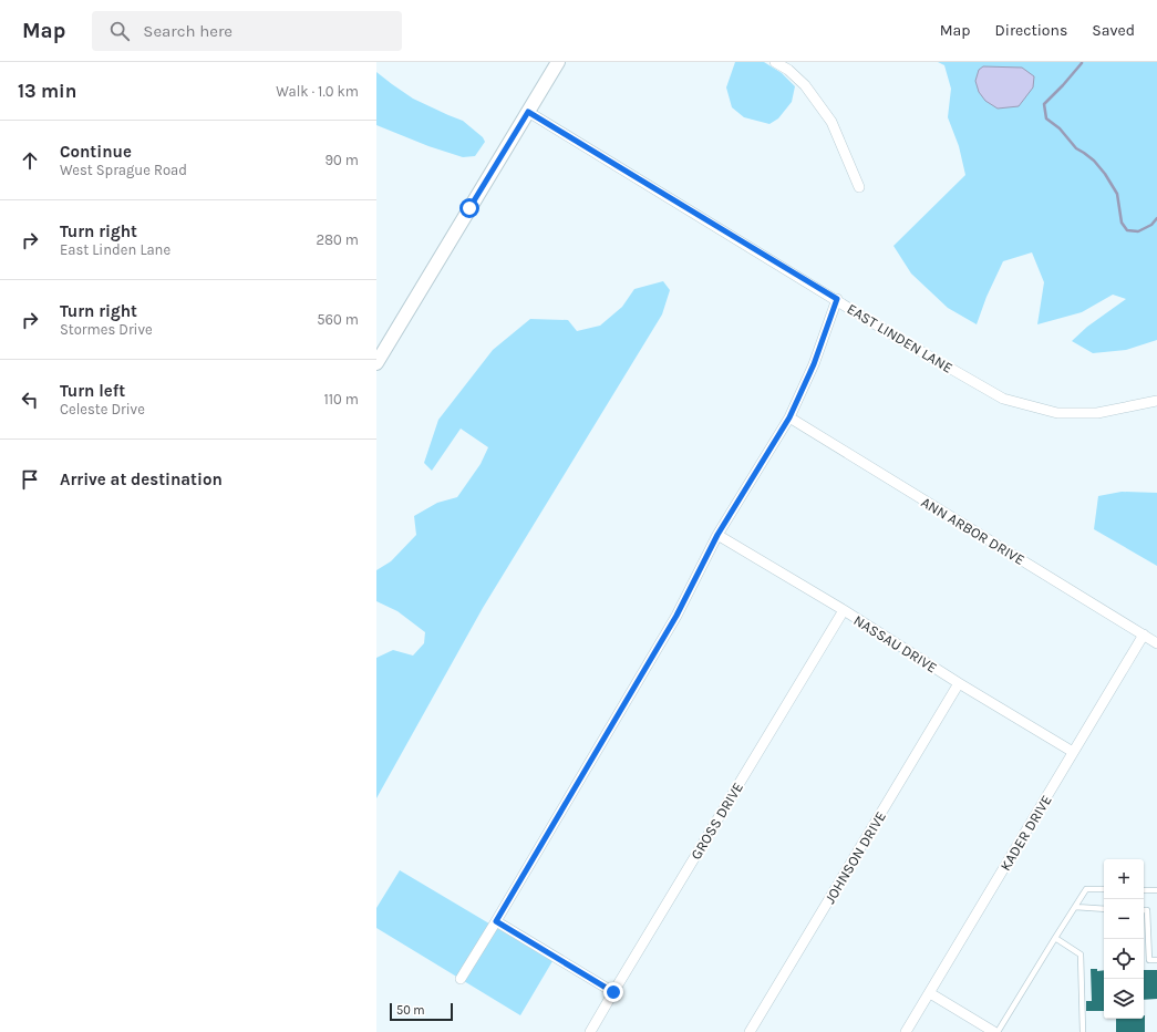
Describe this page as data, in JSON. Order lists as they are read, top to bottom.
{
  "streets": {
    "street": [
      "EAST LINDEN LANE",
      "ANN ARBOR DRIVE",
      "NASSAU DRIVE",
      "GROSS DRIVE",
      "KADER DRIVE",
      "JOHNSON DRIVE"
    ]
  },
  "crossings": [
    ["ANN ARBOR DRIVE", "KADER DRIVE"],
    ["NASSAU DRIVE", "GROSS DRIVE"],
    ["NASSAU DRIVE", "KADER DRIVE"],
    ["NASSAU DRIVE", "JOHNSON DRIVE"]
  ],
  "scale_bar": "50 m",
  "page": {
    "header": "Map",
    "search": "Search here",
    "nav": ["Map", "Directions", "Saved"],
    "heading": ["13 min", "Walk · 1.0 km"],
    "list": [
      ["Continue", "West Sprague Road", "90 m"],
      ["Turn right", "East Linden Lane", "280 m"],
      ["Turn right", "Stormes Drive", "560 m"],
      ["Turn left", "Celeste Drive", "110 m"],
      "Arrive at destination"
    ],
    "map_buttons": ["+", "−"],
    "scale": "50 m"
  }
}
